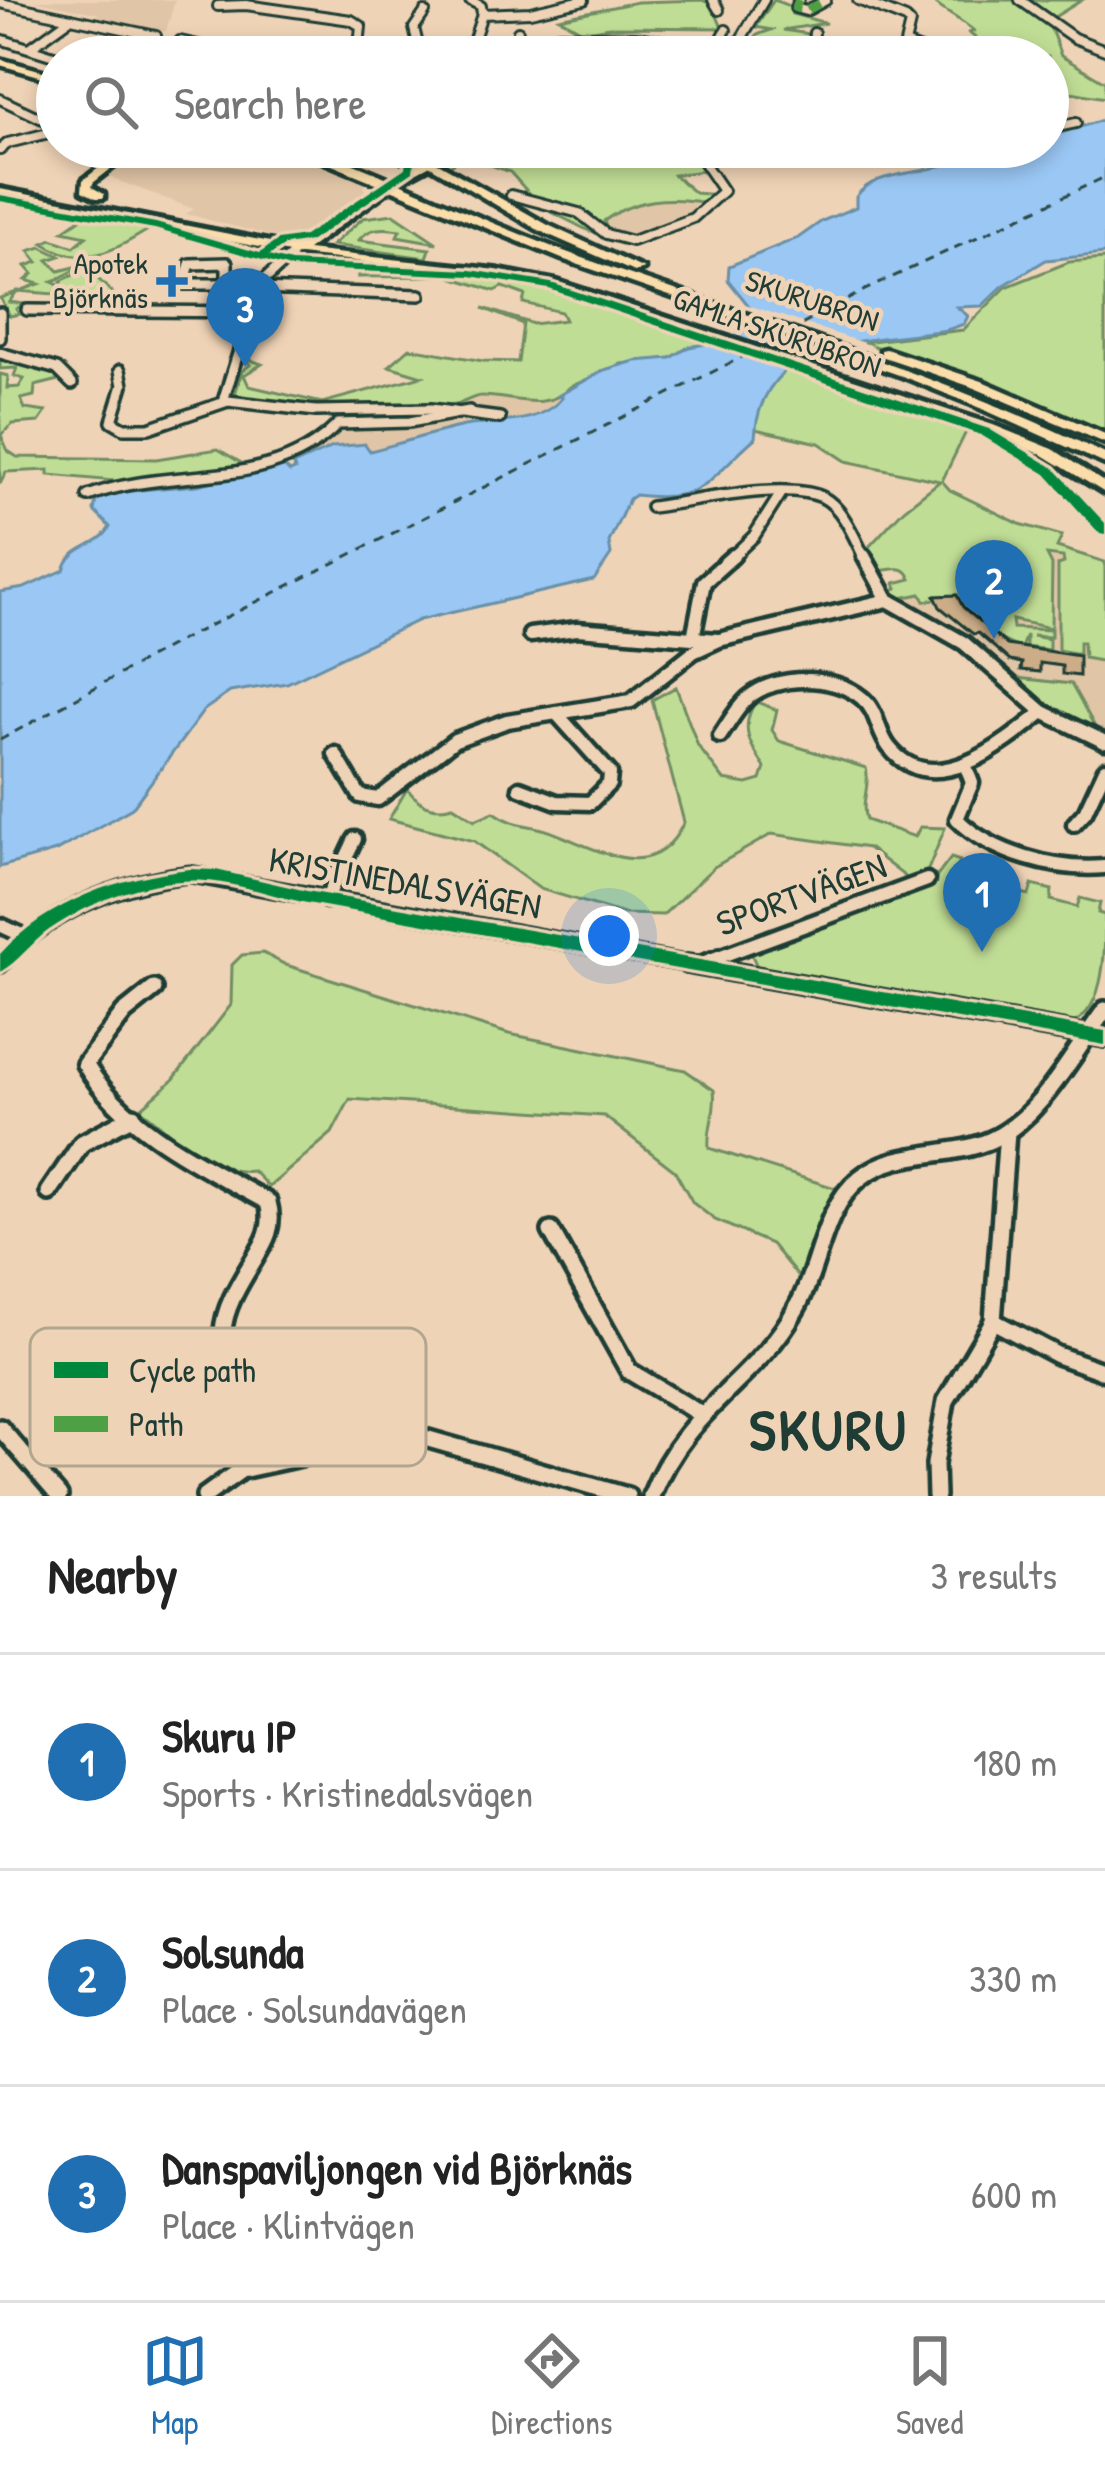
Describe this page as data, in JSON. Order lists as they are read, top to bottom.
{
  "streets": {
    "highway": ["SKURUBRON"],
    "main road": ["GAMLA SKURUBRON"],
    "street": ["KRISTINEDALSVÄGEN", "SPORTVÄGEN"]
  },
  "crossings": [
    ["KRISTINEDALSVÄGEN", "SPORTVÄGEN"]
  ],
  "districts": ["SKURU"],
  "places": {
    "health": ["Apotek Björknäs"]
  },
  "legend": ["Cycle path", "Path"],
  "page": {
    "search": "Search here",
    "pins": ["3", "2", "1"],
    "heading": ["Nearby", "3 results"],
    "list": [
      {
        "mark": "1",
        "name": "Skuru IP",
        "note": "Sports · Kristinedalsvägen",
        "value": "180 m"
      },
      {
        "mark": "2",
        "name": "Solsunda",
        "note": "Place · Solsundavägen",
        "value": "330 m"
      },
      {
        "mark": "3",
        "name": "Danspaviljongen vid Björknäs",
        "note": "Place · Klintvägen",
        "value": "600 m"
      }
    ],
    "nav": ["Map", "Directions", "Saved"]
  }
}
